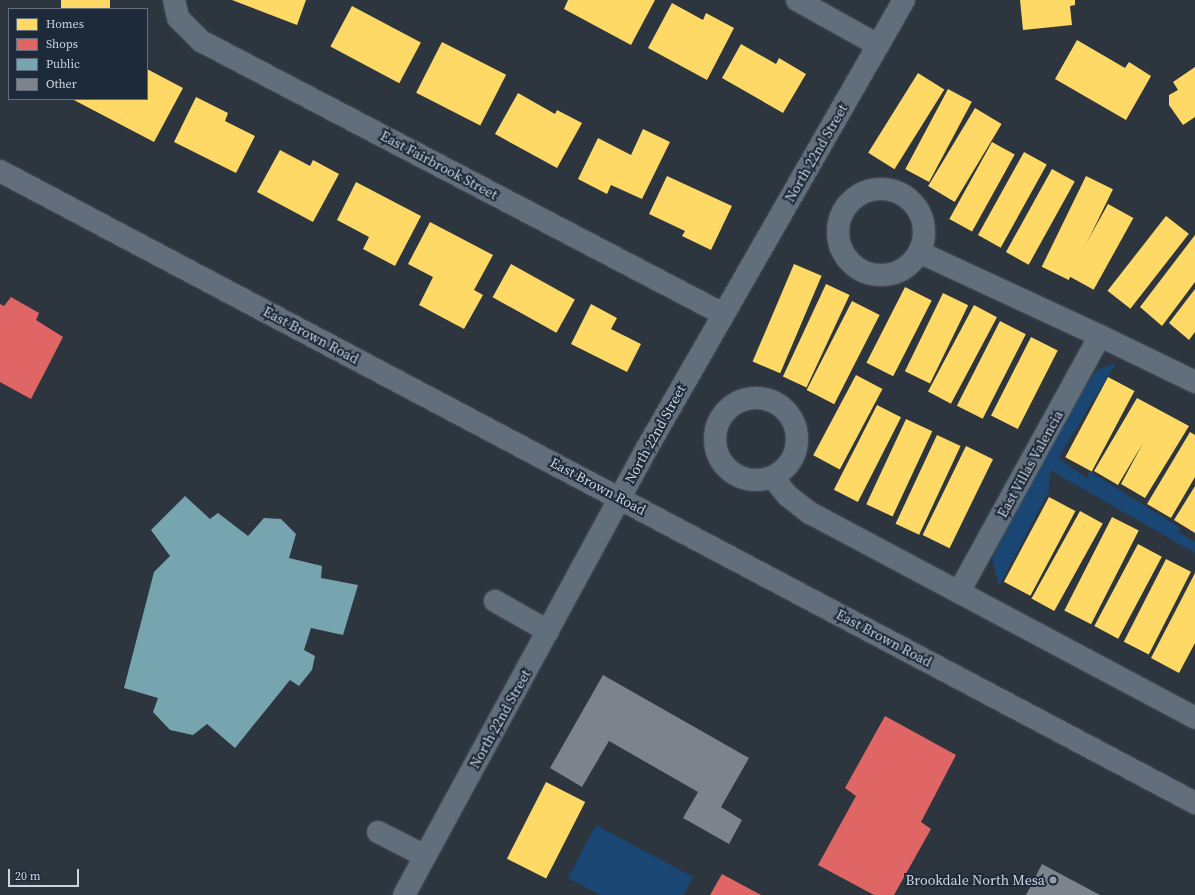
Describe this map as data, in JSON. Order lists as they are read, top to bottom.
{
  "streets": {
    "main road": ["East Brown Road"],
    "street": ["North 22nd Street", "East Fairbrook Street", "East Villas Valencia"]
  },
  "crossings": [
    ["North 22nd Street", "East Fairbrook Street"],
    ["North 22nd Street", "East Brown Road"]
  ],
  "places": ["Brookdale North Mesa"],
  "legend": [
    "Homes",
    "Shops",
    "Public",
    "Other"
  ],
  "scale_bar": "20 m"
}
